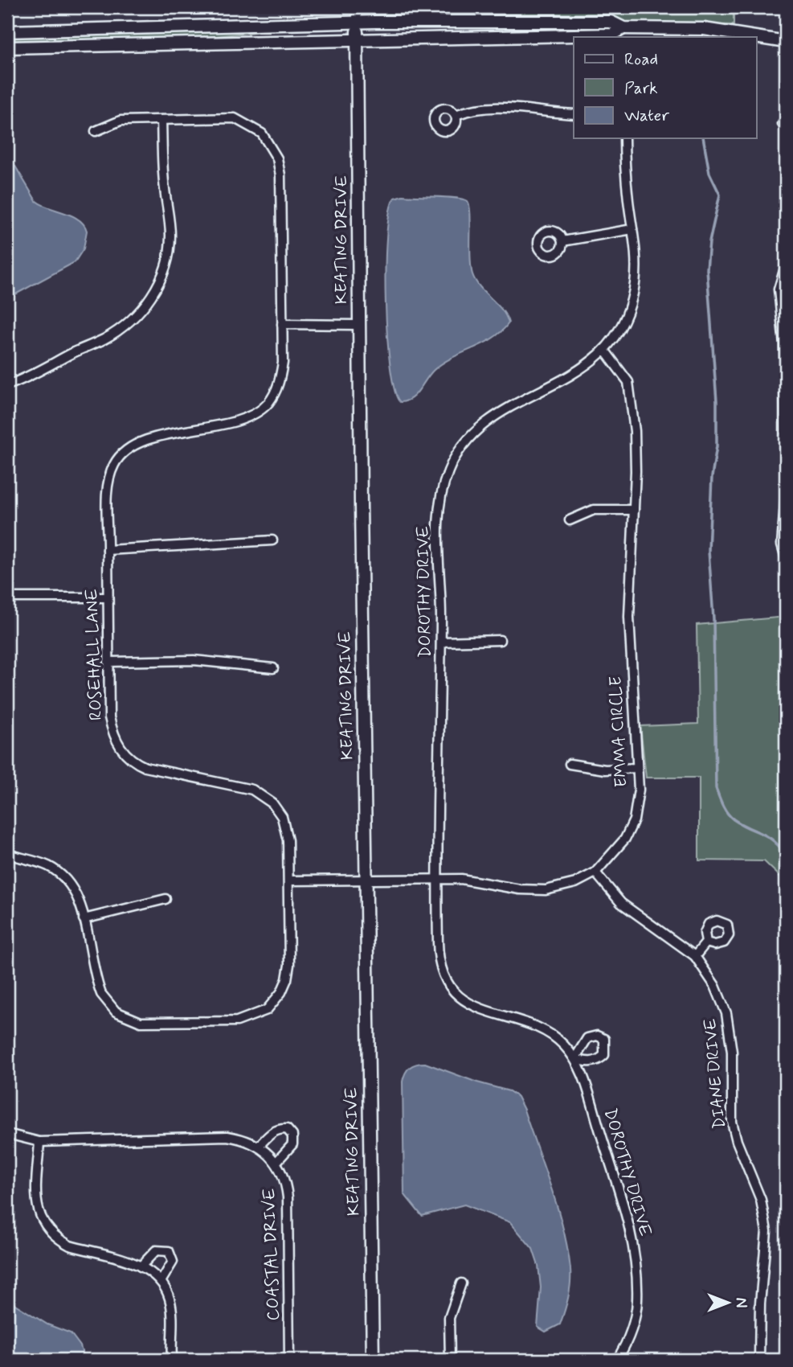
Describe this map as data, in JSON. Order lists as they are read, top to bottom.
{
  "streets": {
    "street": [
      "KEATING DRIVE",
      "DOROTHY DRIVE",
      "ROSEHALL LANE",
      "EMMA CIRCLE",
      "DIANE DRIVE",
      "COASTAL DRIVE"
    ]
  },
  "crossings": [
    ["KEATING DRIVE", "EMMA CIRCLE"],
    ["DOROTHY DRIVE", "EMMA CIRCLE"],
    ["ROSEHALL LANE", "EMMA CIRCLE"],
    ["EMMA CIRCLE", "DIANE DRIVE"]
  ],
  "legend": ["Road", "Park", "Water"],
  "north": "right"
}
